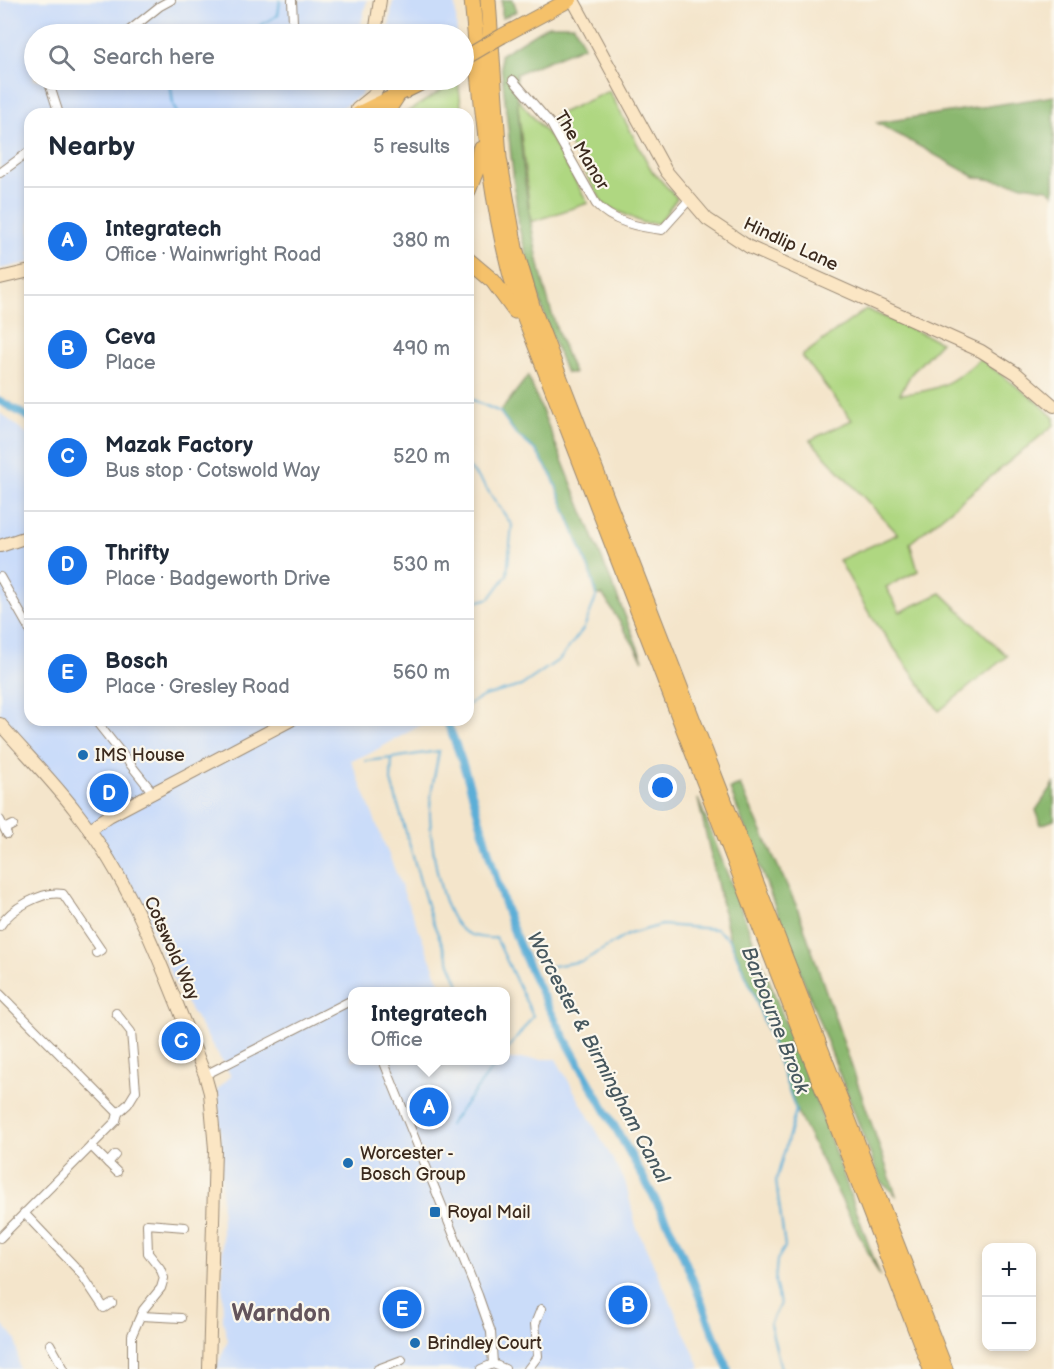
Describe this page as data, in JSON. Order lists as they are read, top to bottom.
{
  "streets": {
    "street": ["The Manor", "Hindlip Lane", "Cotswold Way"]
  },
  "crossings": [
    ["The Manor", "Hindlip Lane"]
  ],
  "districts": ["Warndon"],
  "water": ["Barbourne Brook", "Worcester & Birmingham Canal"],
  "places": {
    "other": ["IMS House", "Worcester - Bosch Group", "Brindley Court"],
    "transit": ["Royal Mail"]
  },
  "page": {
    "search": "Search here",
    "heading": ["Nearby", "5 results"],
    "list": [
      {
        "mark": "A",
        "name": "Integratech",
        "note": "Office · Wainwright Road",
        "value": "380 m"
      },
      {
        "mark": "B",
        "name": "Ceva",
        "note": "Place",
        "value": "490 m"
      },
      {
        "mark": "C",
        "name": "Mazak Factory",
        "note": "Bus stop · Cotswold Way",
        "value": "520 m"
      },
      {
        "mark": "D",
        "name": "Thrifty",
        "note": "Place · Badgeworth Drive",
        "value": "530 m"
      },
      {
        "mark": "E",
        "name": "Bosch",
        "note": "Place · Gresley Road",
        "value": "560 m"
      }
    ],
    "pins": [
      "D",
      "C",
      "A",
      "B",
      "E"
    ],
    "popup": ["Integratech", "Office"],
    "map_buttons": ["+", "−"]
  }
}
